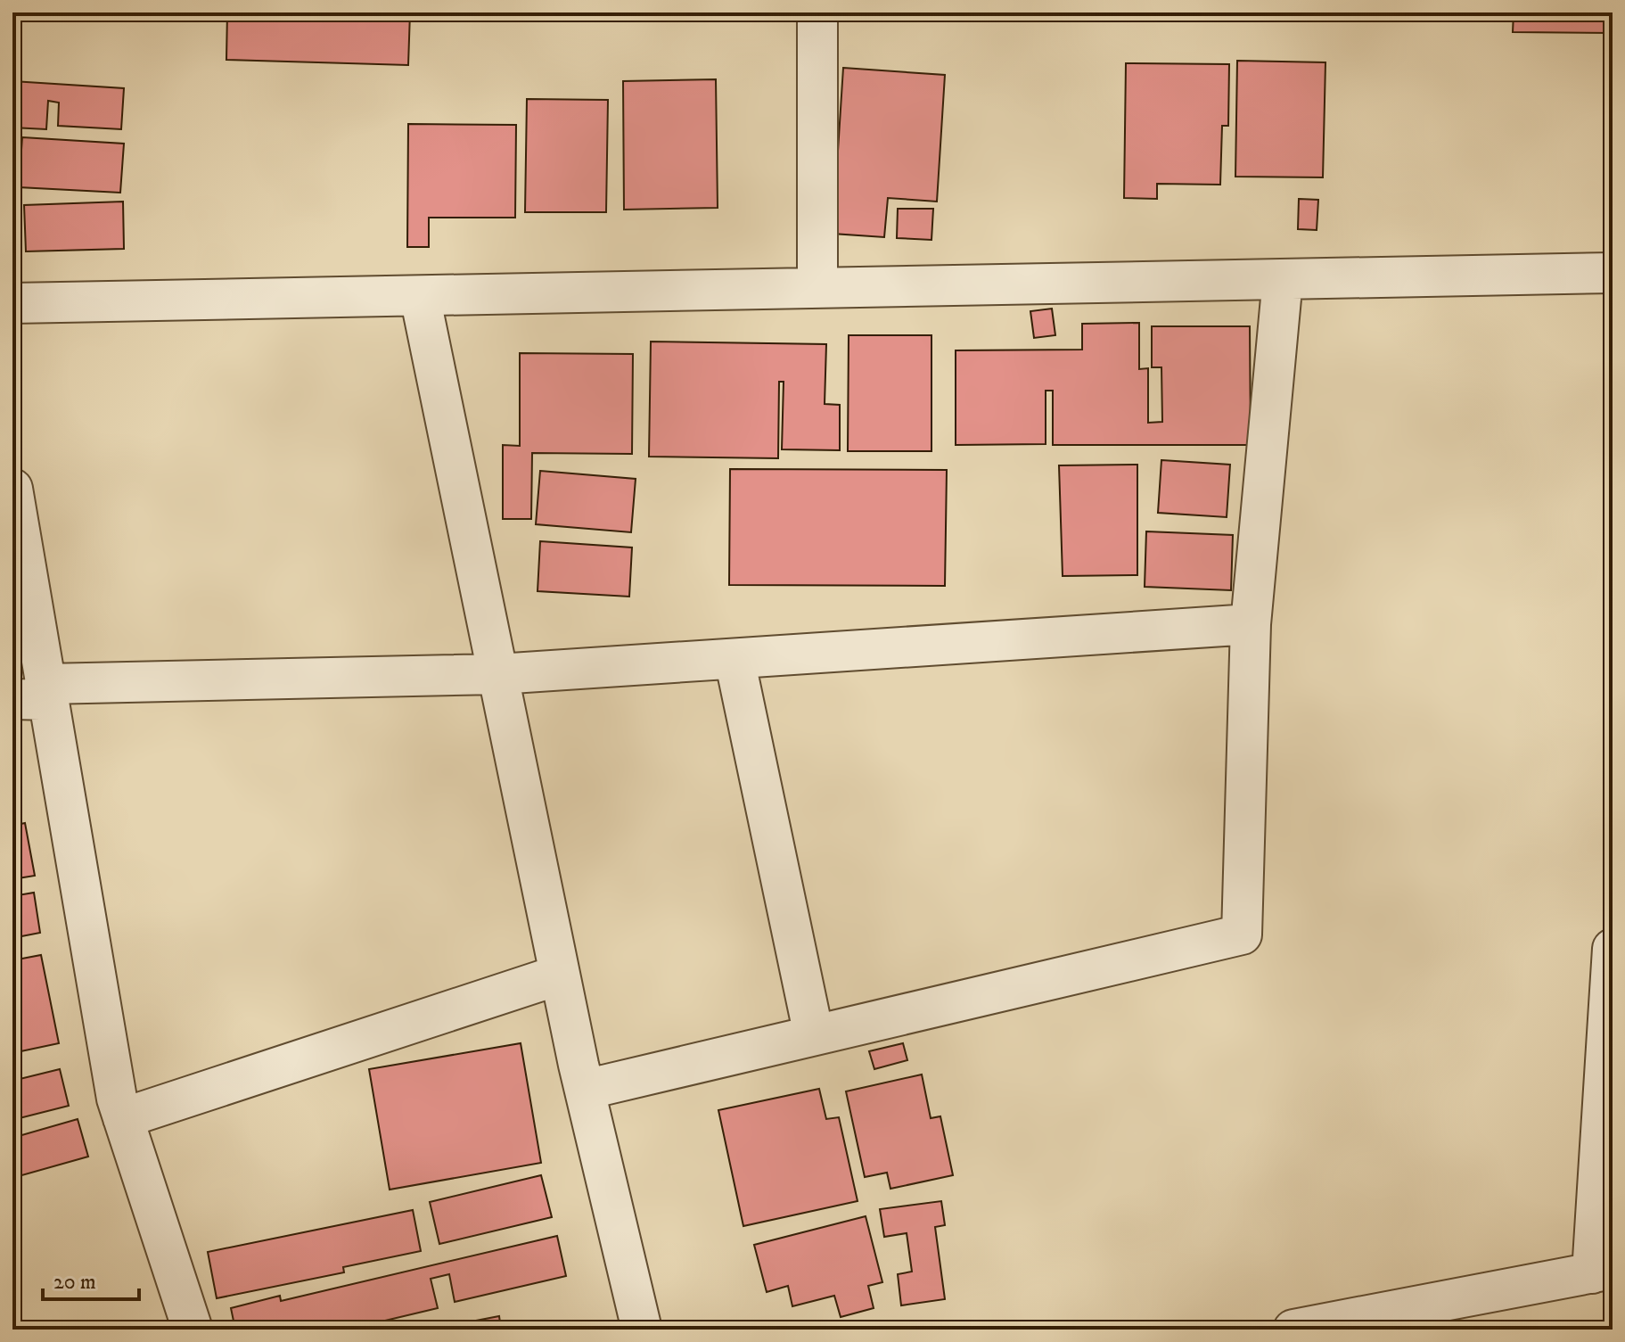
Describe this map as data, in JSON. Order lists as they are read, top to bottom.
{
  "scale_bar": "20 m"
}
